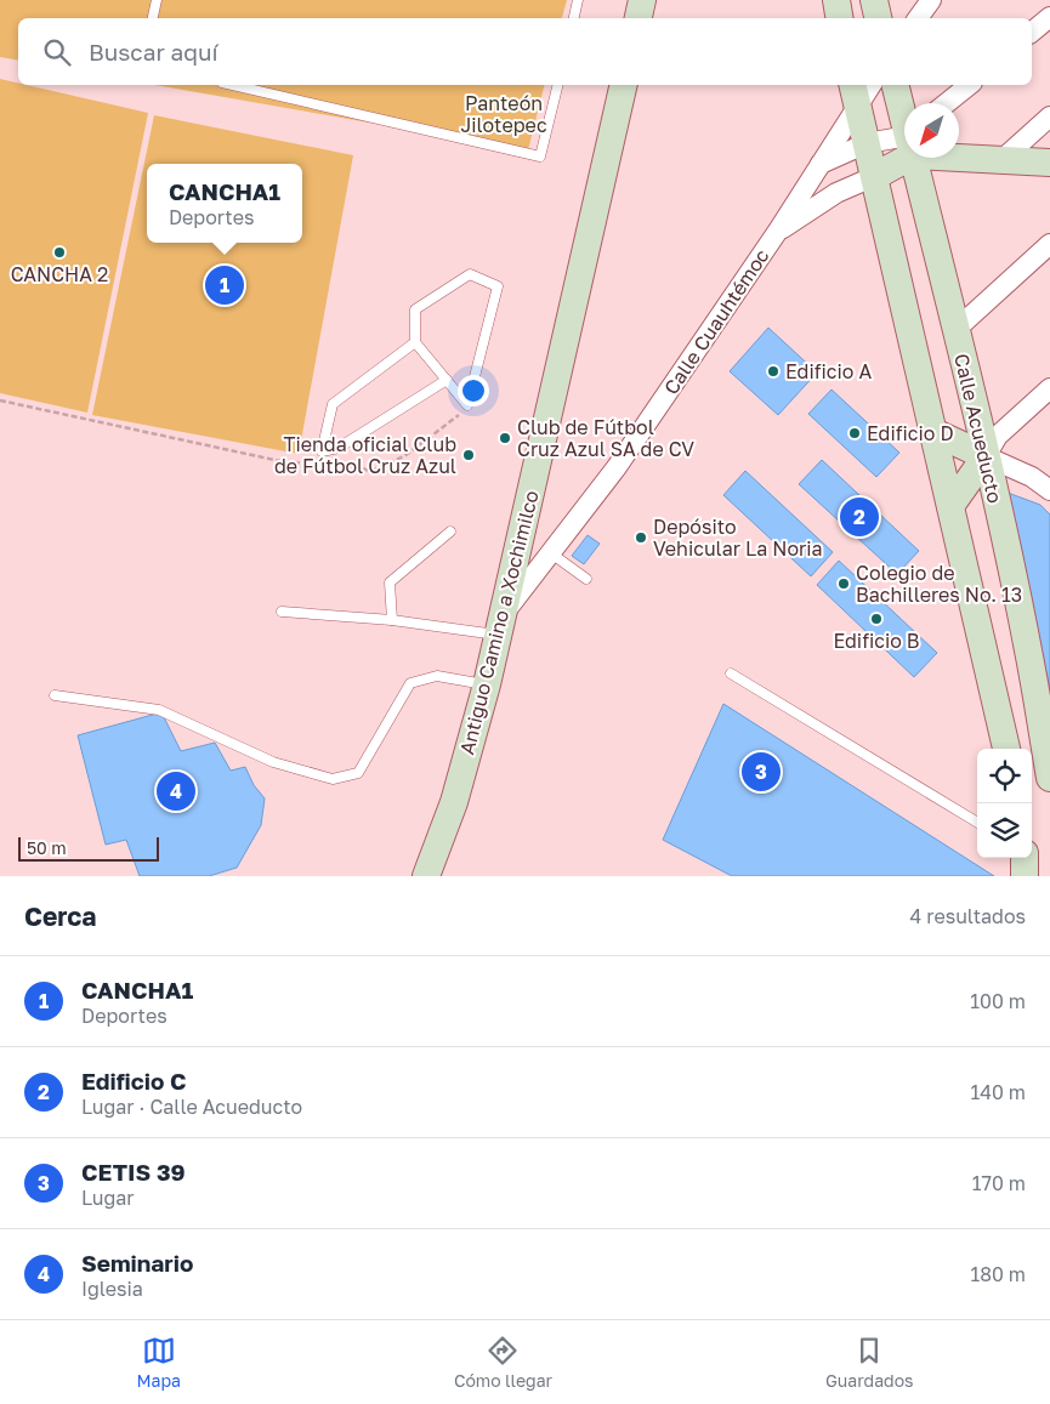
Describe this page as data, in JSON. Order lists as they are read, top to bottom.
{
  "streets": {
    "street": ["Calle Cuauhtémoc", "Calle Acueducto", "Antiguo Camino a Xochimilco"]
  },
  "crossings": [
    ["Calle Cuauhtémoc", "Antiguo Camino a Xochimilco"]
  ],
  "parks": ["Panteón Jilotepec"],
  "places": [
    "CANCHA 2",
    "Edificio A",
    "Edificio D",
    "Club de Fútbol Cruz Azul SA de CV",
    "Tienda oficial Club de Fútbol Cruz Azul",
    "Depósito Vehicular La Noria",
    "Colegio de Bachilleres No. 13",
    "Edificio B"
  ],
  "scale_bar": "50 m",
  "north": "bottom left",
  "page": {
    "search": "Buscar aquí",
    "popup": ["CANCHA1", "Deportes"],
    "pins": [
      "1",
      "2",
      "3",
      "4"
    ],
    "scale": "50 m",
    "heading": ["Cerca", "4 resultados"],
    "list": [
      {
        "mark": "1",
        "name": "CANCHA1",
        "note": "Deportes",
        "value": "100 m"
      },
      {
        "mark": "2",
        "name": "Edificio C",
        "note": "Lugar · Calle Acueducto",
        "value": "140 m"
      },
      {
        "mark": "3",
        "name": "CETIS 39",
        "note": "Lugar",
        "value": "170 m"
      },
      {
        "mark": "4",
        "name": "Seminario",
        "note": "Iglesia",
        "value": "180 m"
      }
    ],
    "nav": ["Mapa", "Cómo llegar", "Guardados"]
  }
}
